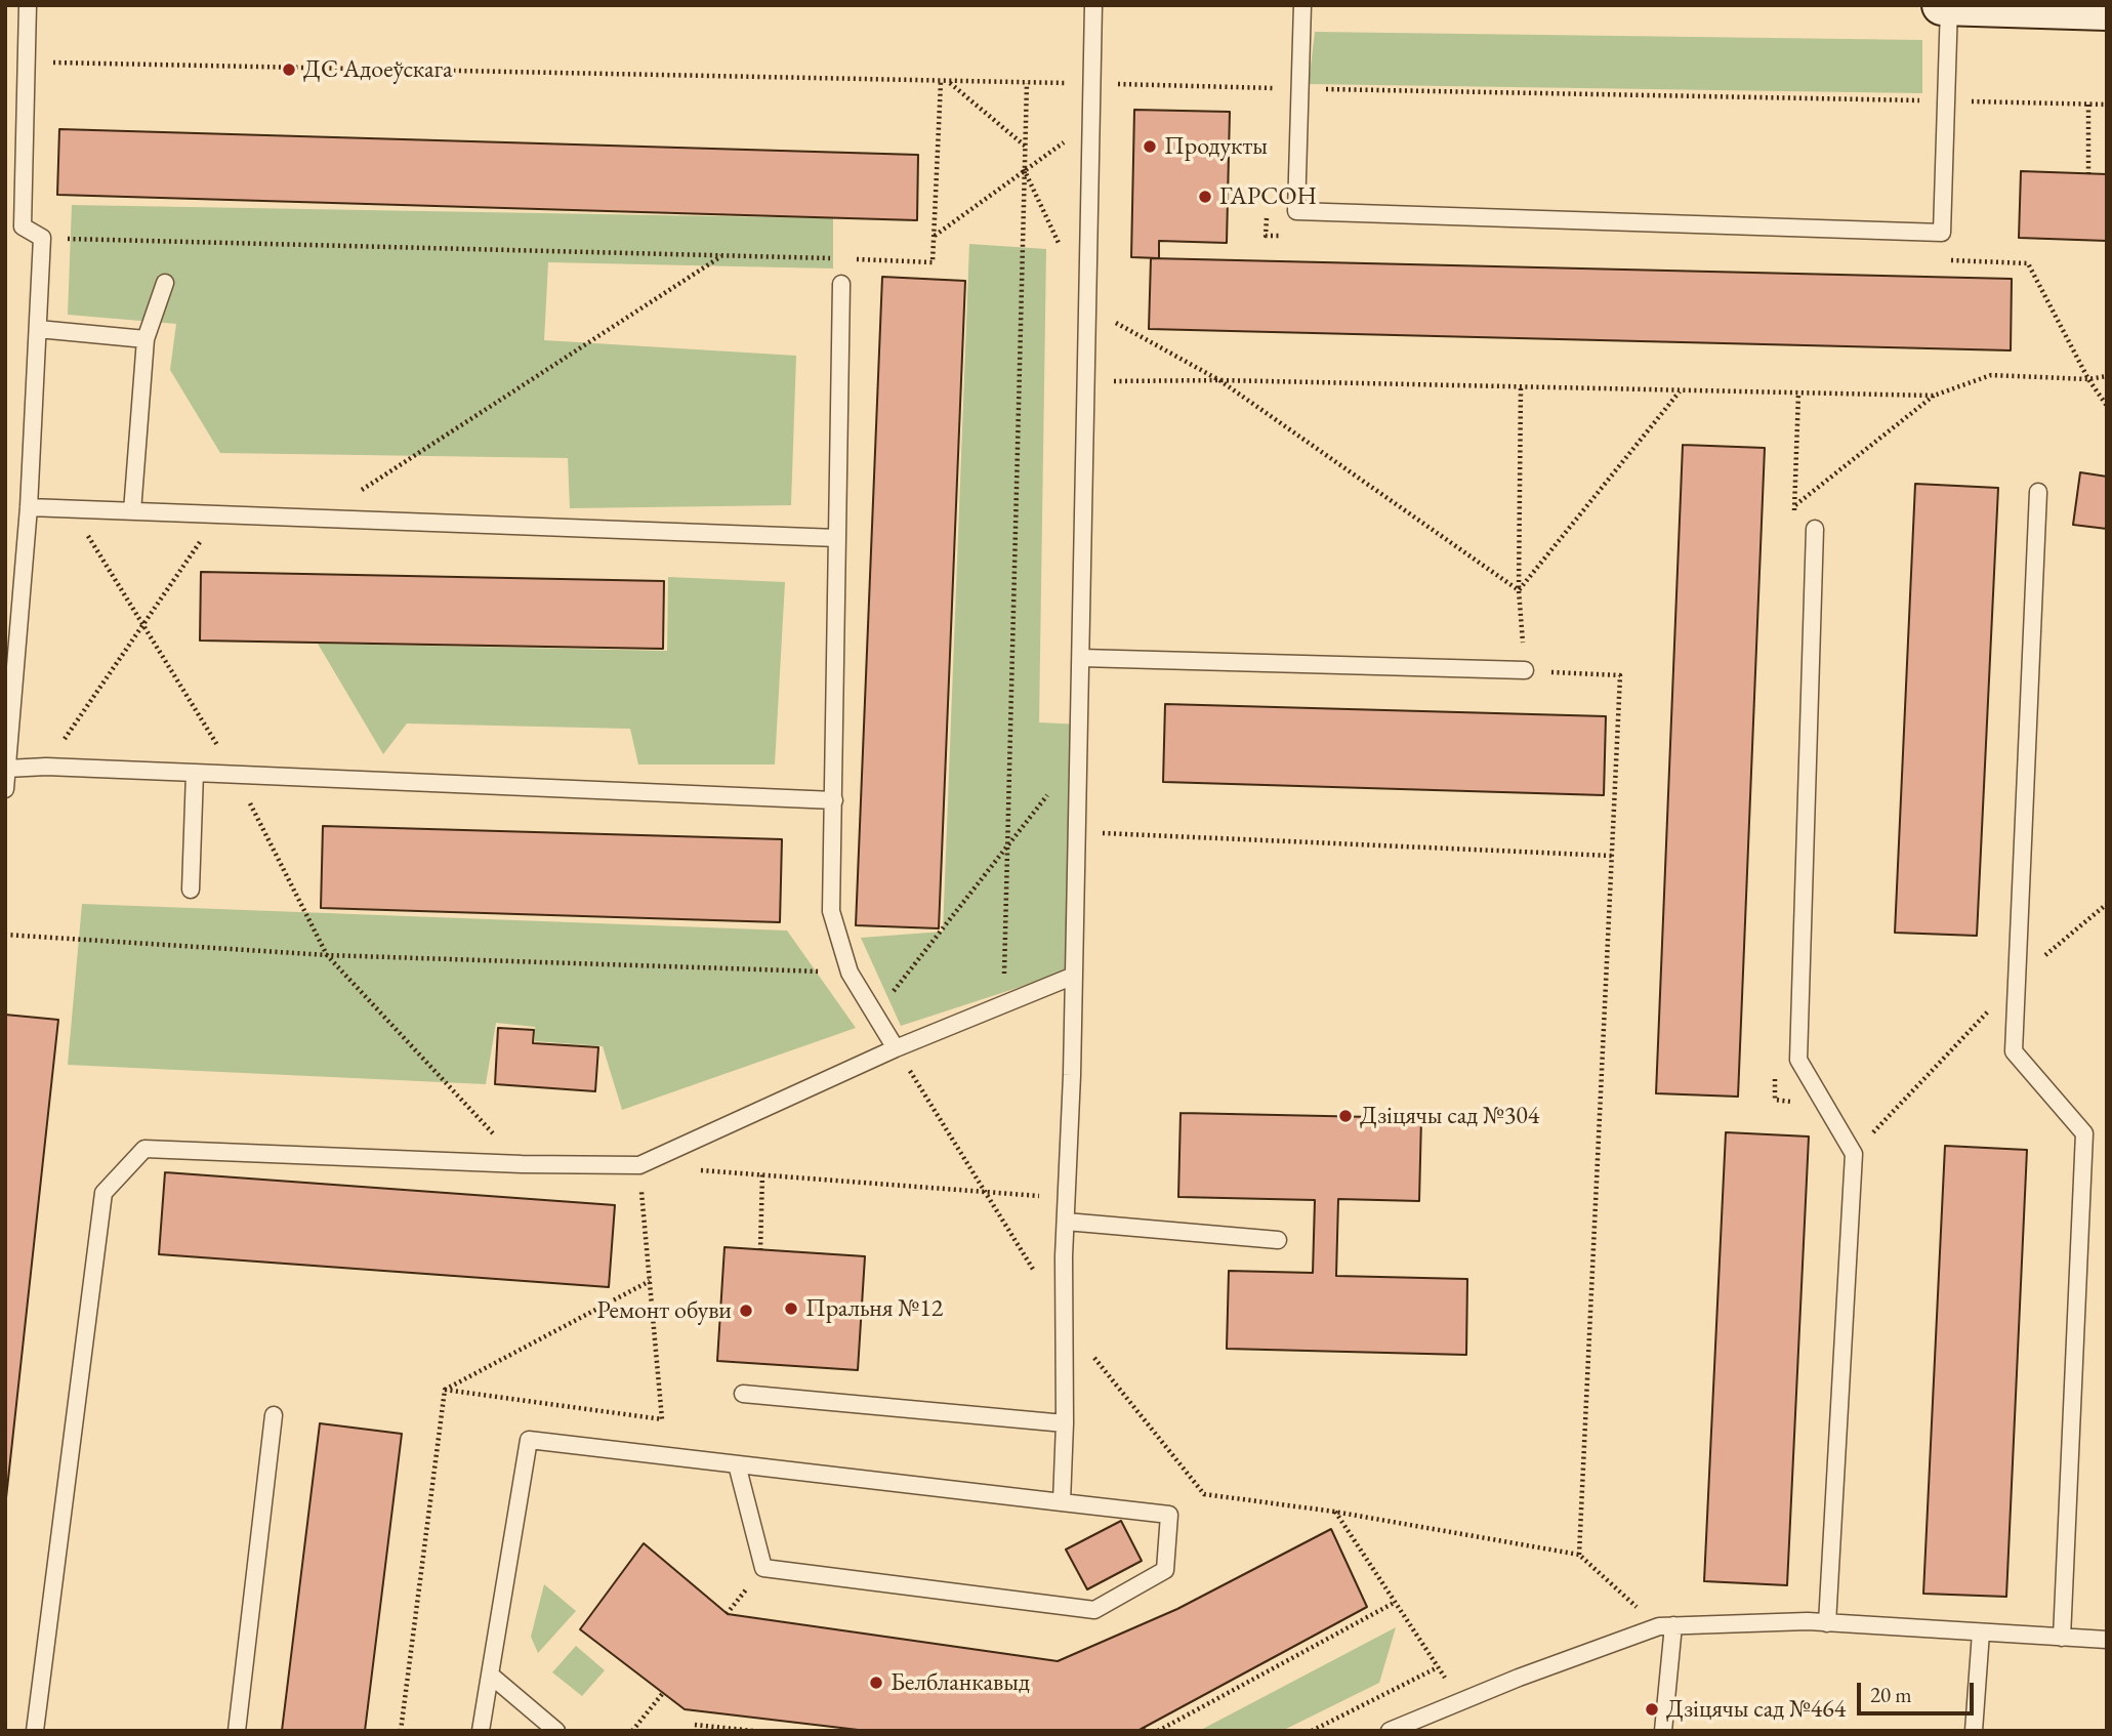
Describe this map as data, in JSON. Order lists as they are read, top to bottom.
{
  "places": [
    "ДС Адоеўскага",
    "Продукты",
    "ГАРСОН",
    "Дзіцячы сад №304",
    "Пральня №12",
    "Ремонт обуви",
    "Белбланкавыд",
    "Дзіцячы сад №464"
  ],
  "scale_bar": "20 m"
}
